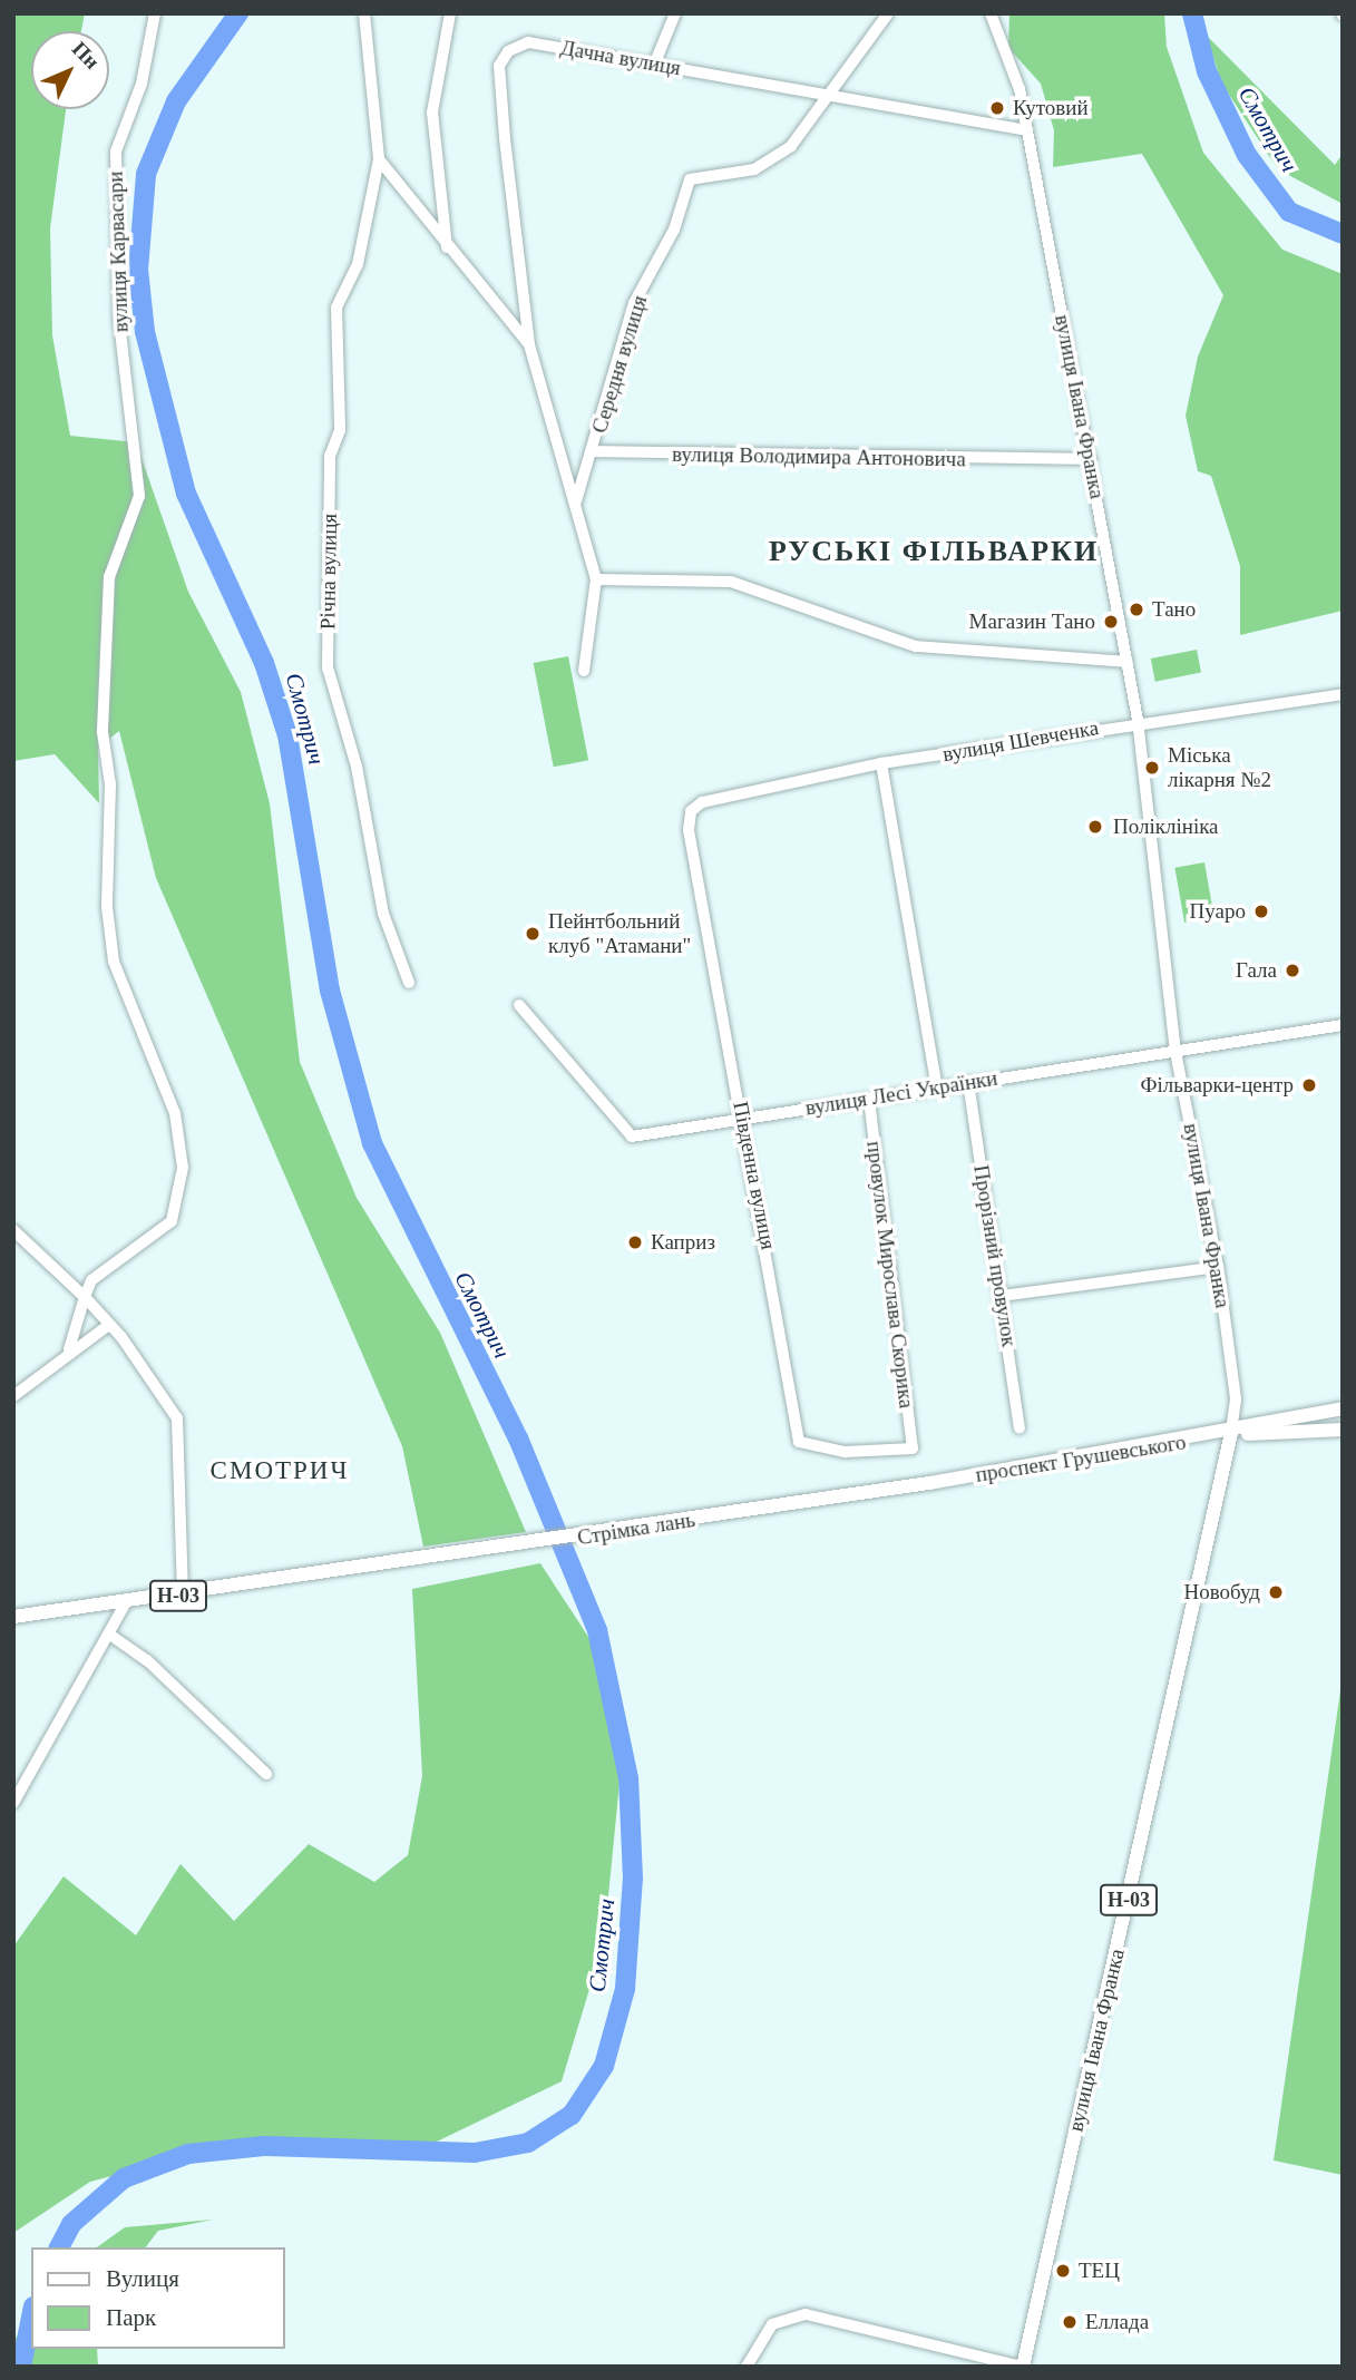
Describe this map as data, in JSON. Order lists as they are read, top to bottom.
{
  "streets": {
    "main road": [
      "вулиця Івана Франка",
      "проспект Грушевського",
      "Стрімка лань",
      "Н-03"
    ],
    "street": [
      "Дачна вулиця",
      "вулиця Карвасари",
      "Середня вулиця",
      "вулиця Володимира Антоновича",
      "Річна вулиця",
      "вулиця Шевченка",
      "вулиця Лесі Українки",
      "Південна вулиця",
      "Прорізний провулок",
      "провулок Мирослава Скорика"
    ]
  },
  "crossings": [
    ["Дачна вулиця", "Середня вулиця"],
    ["Дачна вулиця", "вулиця Івана Франка"],
    ["Середня вулиця", "вулиця Володимира Антоновича"],
    ["вулиця Івана Франка", "вулиця Володимира Антоновича"],
    ["вулиця Івана Франка", "вулиця Шевченка"],
    ["вулиця Івана Франка", "вулиця Лесі Українки"],
    ["вулиця Івана Франка", "проспект Грушевського"],
    ["вулиця Шевченка", "Південна вулиця"],
    ["вулиця Лесі Українки", "Південна вулиця"],
    ["вулиця Лесі Українки", "Прорізний провулок"],
    ["вулиця Лесі Українки", "провулок Мирослава Скорика"],
    ["Південна вулиця", "провулок Мирослава Скорика"],
    ["проспект Грушевського", "Стрімка лань"],
    ["Стрімка лань", "Н-03"]
  ],
  "districts": ["РУСЬКІ ФІЛЬВАРКИ", "СМОТРИЧ"],
  "water": ["Смотрич"],
  "places": [
    "Кутовий",
    "Тано",
    "Магазин Тано",
    "Міська лікарня №2",
    "Поліклініка",
    "Пуаро",
    "Пейнтбольний клуб \"Атамани\"",
    "Гала",
    "Фільварки-центр",
    "Каприз",
    "Новобуд",
    "ТЕЦ",
    "Еллада"
  ],
  "legend": ["Вулиця", "Парк"],
  "north": "top right"
}
